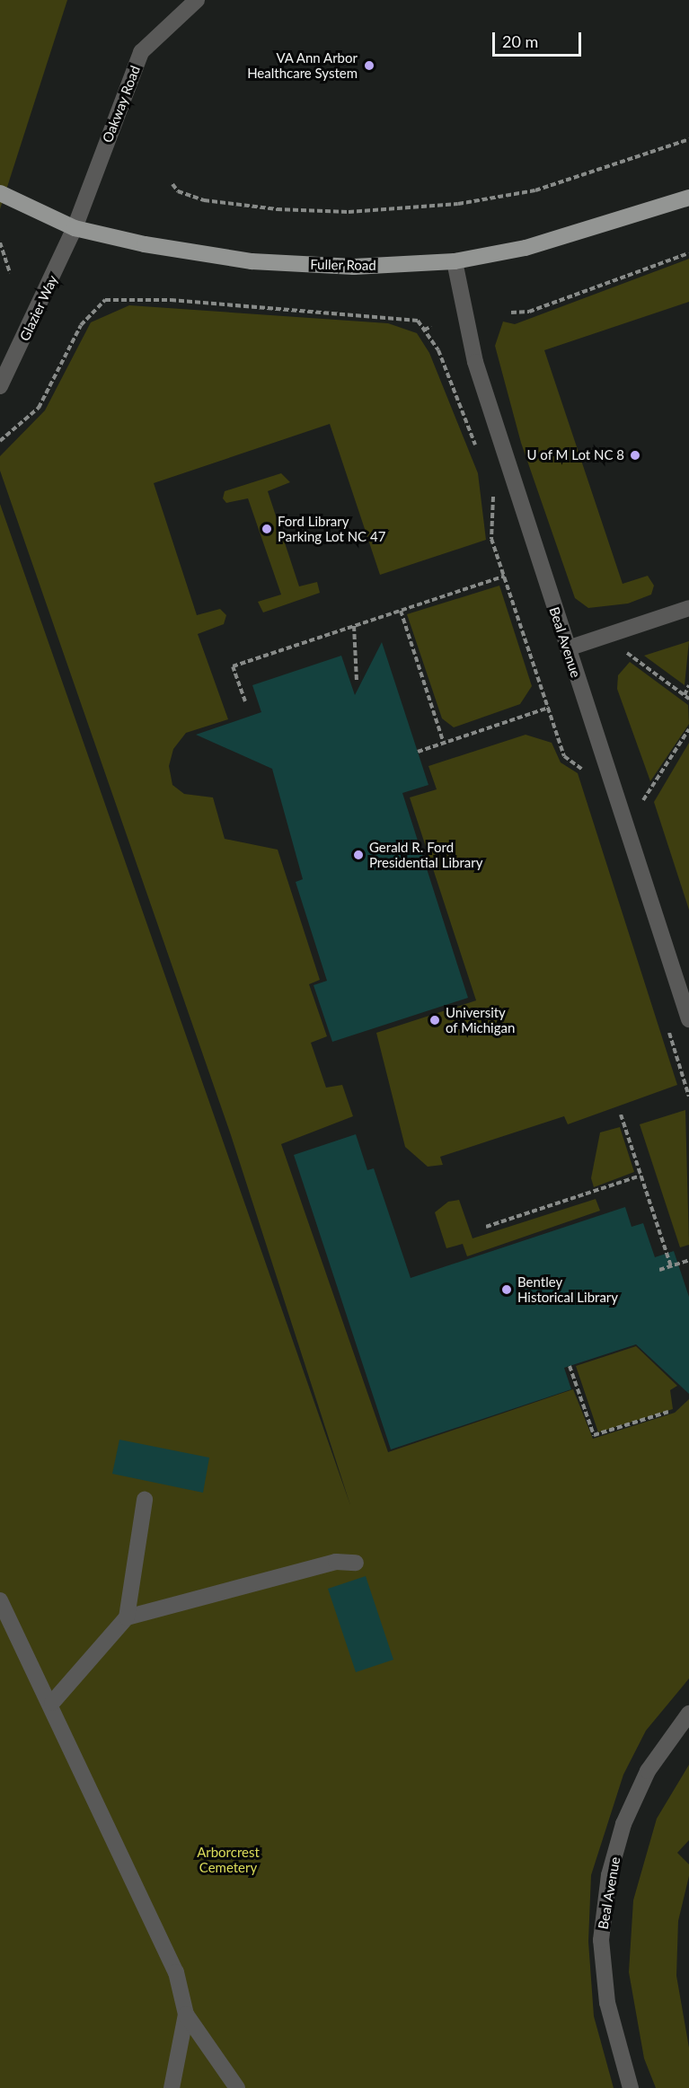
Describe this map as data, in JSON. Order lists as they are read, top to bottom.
{
  "streets": {
    "main road": ["Fuller Road"],
    "street": ["Oakway Road", "Glazier Way", "Beal Avenue"]
  },
  "crossings": [
    ["Oakway Road", "Fuller Road"],
    ["Oakway Road", "Glazier Way"],
    ["Fuller Road", "Glazier Way"],
    ["Fuller Road", "Beal Avenue"]
  ],
  "parks": ["Arborcrest Cemetery"],
  "places": [
    "VA Ann Arbor Healthcare System",
    "U of M Lot NC 8",
    "Ford Library Parking Lot NC 47",
    "Gerald R. Ford Presidential Library",
    "University of Michigan",
    "Bentley Historical Library"
  ],
  "scale_bar": "20 m"
}
